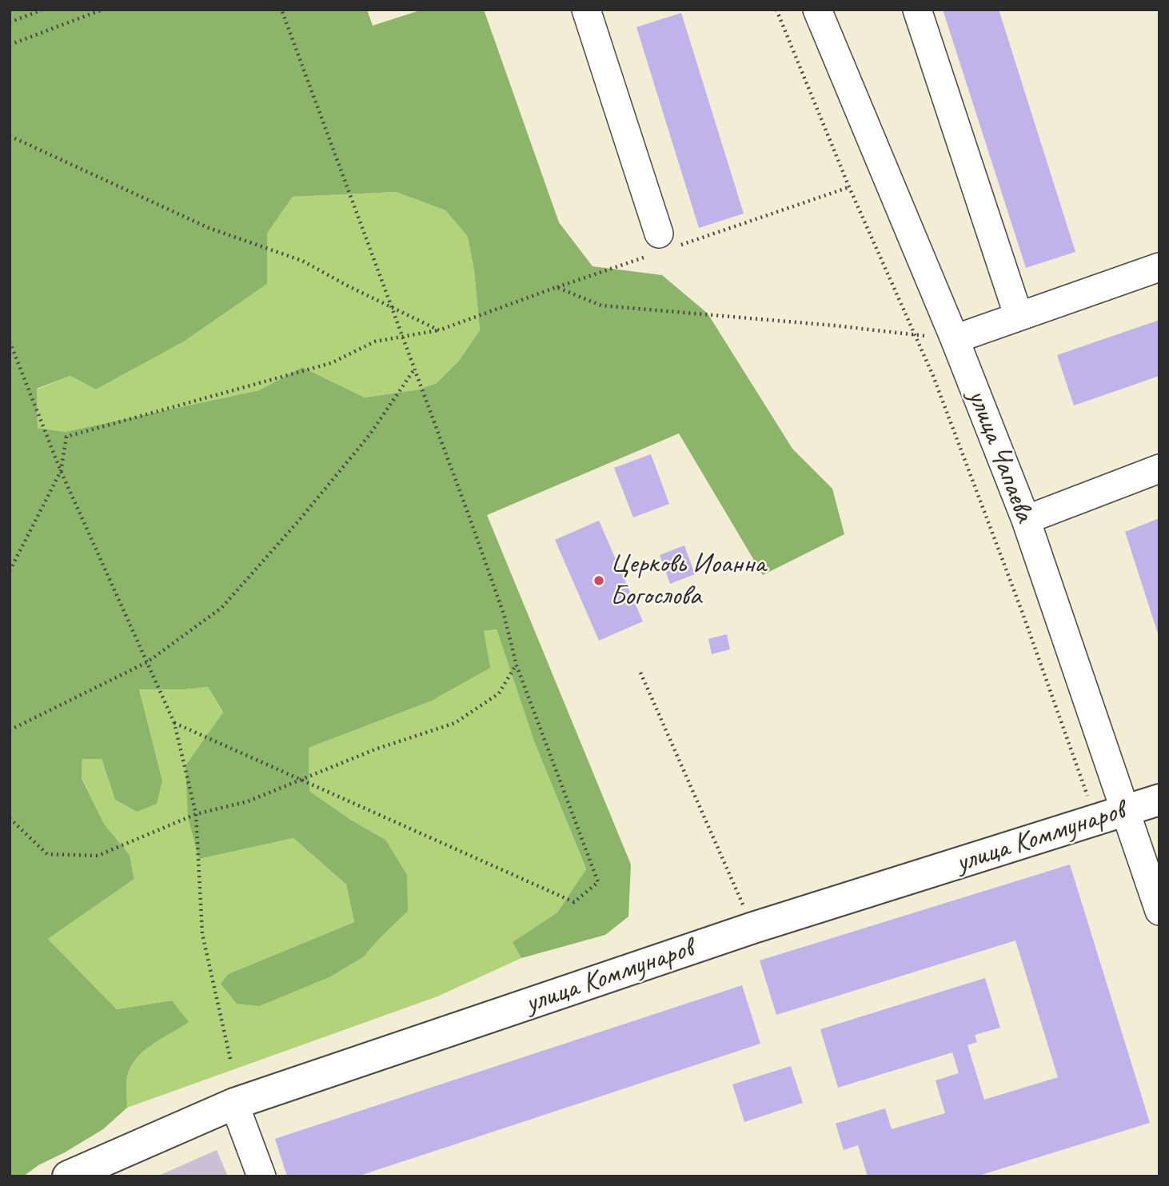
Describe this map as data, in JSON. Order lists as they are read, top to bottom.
{
  "streets": {
    "main road": ["улица Коммунаров"],
    "street": ["улица Чапаева"]
  },
  "crossings": [
    ["улица Чапаева", "улица Коммунаров"]
  ],
  "places": ["Церковь Иоанна Богослова"]
}
